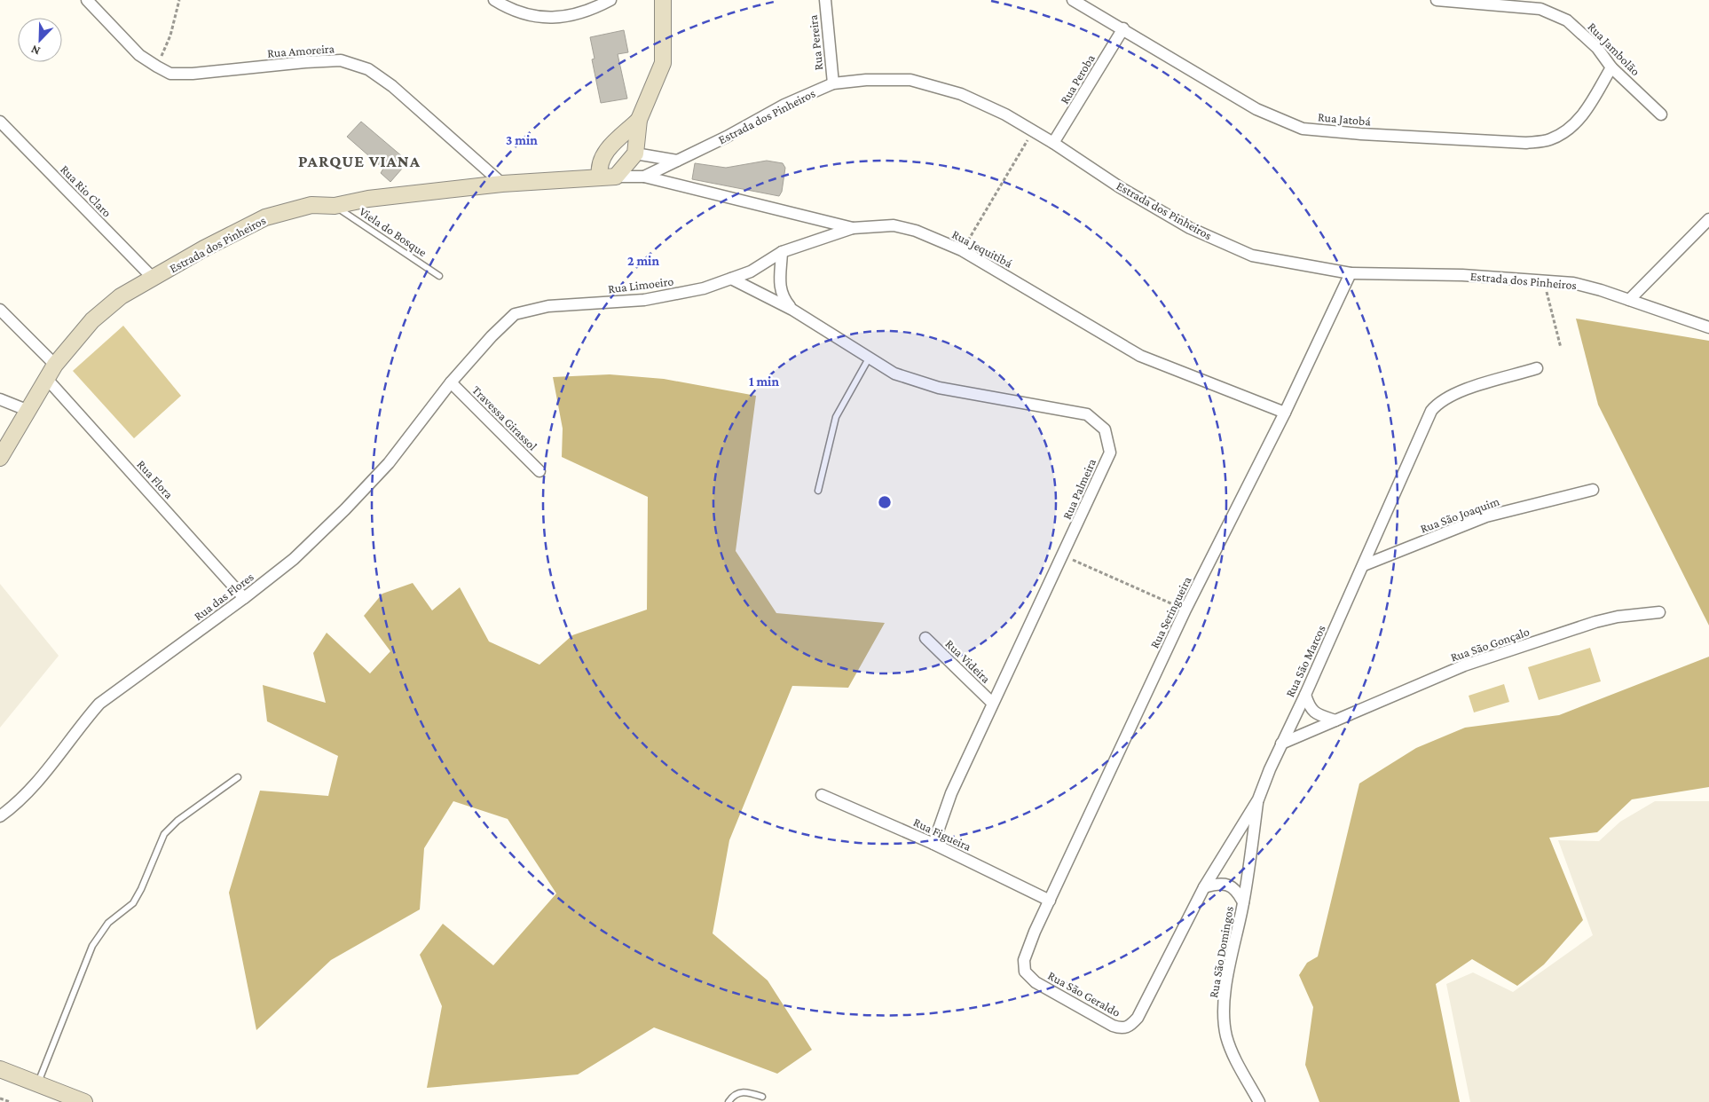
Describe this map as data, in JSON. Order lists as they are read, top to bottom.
{
  "streets": {
    "main road": ["Estrada dos Pinheiros"],
    "street": [
      "Rua Pereira",
      "Rua Jambolão",
      "Rua Amoreira",
      "Rua Peroba",
      "Rua Jatobá",
      "Rua Rio Claro",
      "Rua Jequitibá",
      "Rua Limoeiro",
      "Travessa Girassol",
      "Rua Flora",
      "Rua Palmeira",
      "Rua São Joaquim",
      "Rua das Flores",
      "Rua Seringueira",
      "Rua São Gonçalo",
      "Rua Videira",
      "Rua São Marcos",
      "Rua Figueira",
      "Rua São Domingos",
      "Rua São Geraldo"
    ],
    "lane": ["Viela do Bosque"]
  },
  "crossings": [
    ["Rua Pereira", "Estrada dos Pinheiros"],
    ["Rua Jambolão", "Rua Jatobá"],
    ["Rua Amoreira", "Estrada dos Pinheiros"],
    ["Rua Peroba", "Estrada dos Pinheiros"],
    ["Rua Peroba", "Rua Jatobá"],
    ["Estrada dos Pinheiros", "Rua Rio Claro"],
    ["Estrada dos Pinheiros", "Viela do Bosque"],
    ["Estrada dos Pinheiros", "Rua Jequitibá"],
    ["Estrada dos Pinheiros", "Rua Flora"],
    ["Estrada dos Pinheiros", "Rua Seringueira"],
    ["Rua Jequitibá", "Rua Limoeiro"],
    ["Rua Jequitibá", "Rua Seringueira"],
    ["Rua Limoeiro", "Travessa Girassol"],
    ["Rua Limoeiro", "Rua Palmeira"],
    ["Rua Limoeiro", "Rua das Flores"],
    ["Travessa Girassol", "Rua das Flores"],
    ["Rua Flora", "Rua das Flores"],
    ["Rua Palmeira", "Rua Videira"],
    ["Rua Palmeira", "Rua Figueira"],
    ["Rua São Joaquim", "Rua São Marcos"],
    ["Rua Seringueira", "Rua Figueira"],
    ["Rua Seringueira", "Rua São Geraldo"],
    ["Rua São Gonçalo", "Rua São Marcos"],
    ["Rua São Marcos", "Rua São Domingos"],
    ["Rua São Marcos", "Rua São Geraldo"]
  ],
  "districts": ["PARQUE VIANA"],
  "north": "bottom left",
  "rings": ["3 min", "2 min", "1 min"]
}
